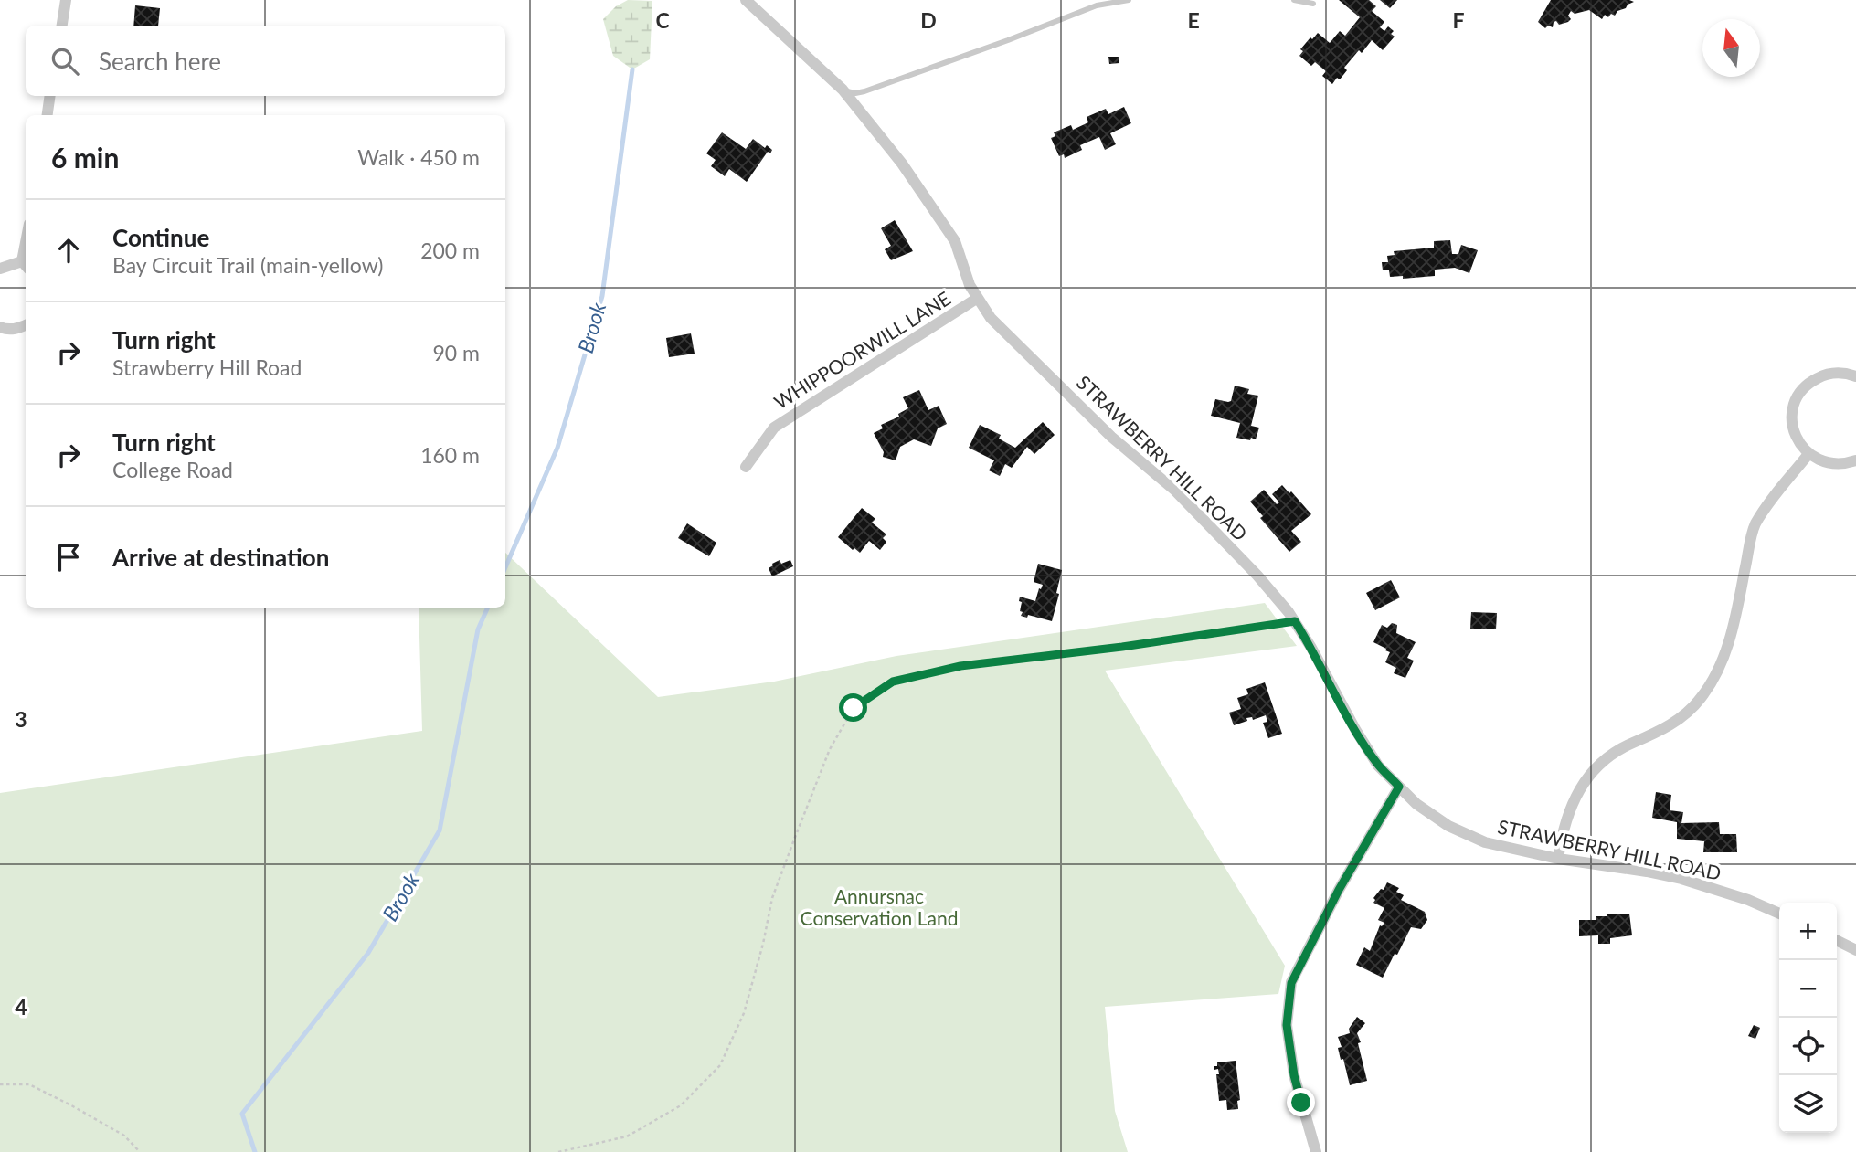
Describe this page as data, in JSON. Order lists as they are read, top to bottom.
{
  "streets": {
    "street": ["WHIPPOORWILL LANE", "STRAWBERRY HILL ROAD"]
  },
  "crossings": [
    ["WHIPPOORWILL LANE", "STRAWBERRY HILL ROAD"]
  ],
  "water": ["Brook"],
  "parks": ["Annursnac Conservation Land"],
  "north": "top",
  "page": {
    "search": "Search here",
    "heading": ["6 min", "Walk · 450 m"],
    "list": [
      ["Continue", "Bay Circuit Trail (main-yellow)", "200 m"],
      ["Turn right", "Strawberry Hill Road", "90 m"],
      ["Turn right", "College Road", "160 m"],
      "Arrive at destination"
    ],
    "map_buttons": ["+", "−"]
  },
  "grid": {
    "columns": [
      "C",
      "D",
      "E",
      "F"
    ],
    "rows": ["3", "4"]
  }
}
